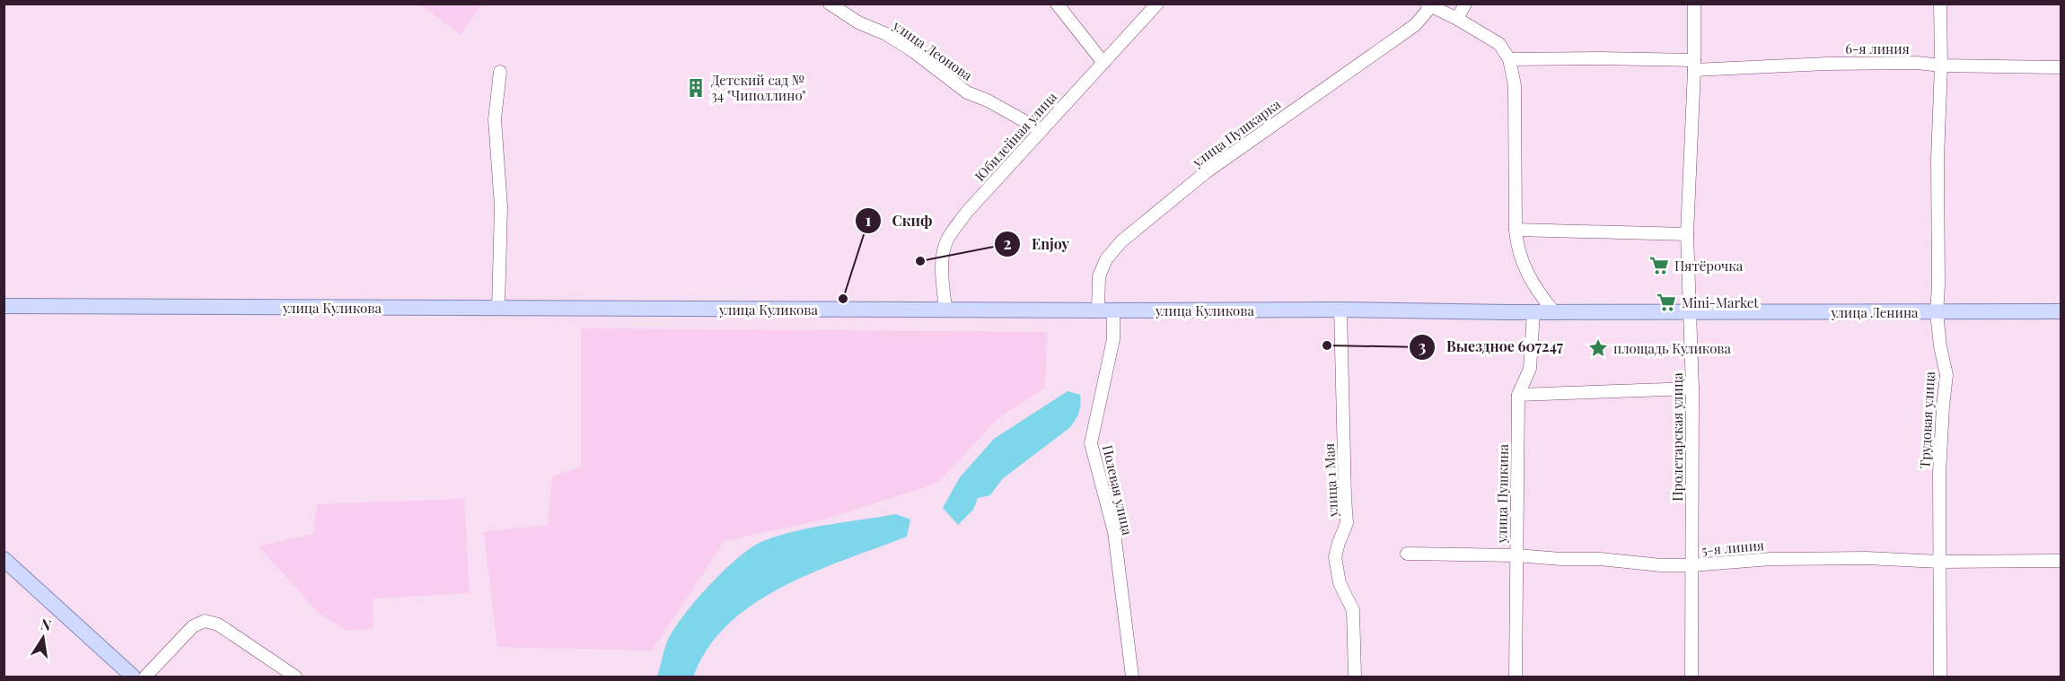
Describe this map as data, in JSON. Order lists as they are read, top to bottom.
{
  "streets": {
    "main road": ["улица Куликова", "улица Ленина"],
    "street": [
      "6-я линия",
      "улица Леонова",
      "улица Пушкарка",
      "Юбилейная улица",
      "Трудовая улица",
      "Пролетарская улица",
      "улица 1 Мая",
      "Полевая улица",
      "улица Пушкина",
      "5-я линия"
    ]
  },
  "crossings": [
    ["6-я линия", "Трудовая улица"],
    ["6-я линия", "Пролетарская улица"],
    ["улица Леонова", "Юбилейная улица"],
    ["улица Пушкарка", "улица Куликова"],
    ["улица Пушкарка", "Полевая улица"],
    ["Юбилейная улица", "улица Куликова"],
    ["улица Куликова", "улица 1 Мая"],
    ["улица Куликова", "Полевая улица"],
    ["улица Куликова", "улица Пушкина"],
    ["улица Ленина", "Трудовая улица"],
    ["улица Ленина", "Пролетарская улица"],
    ["Трудовая улица", "5-я линия"],
    ["Пролетарская улица", "5-я линия"],
    ["улица Пушкина", "5-я линия"]
  ],
  "places": {
    "building": ["Детский сад № 34 \"Чиполлино\""],
    "other": ["Enjoy", "Скиф", "Выездное 607247"],
    "supermarket": ["Пятёрочка", "Mini-Market"],
    "place": ["площадь Куликова"]
  },
  "north": "top"
}
